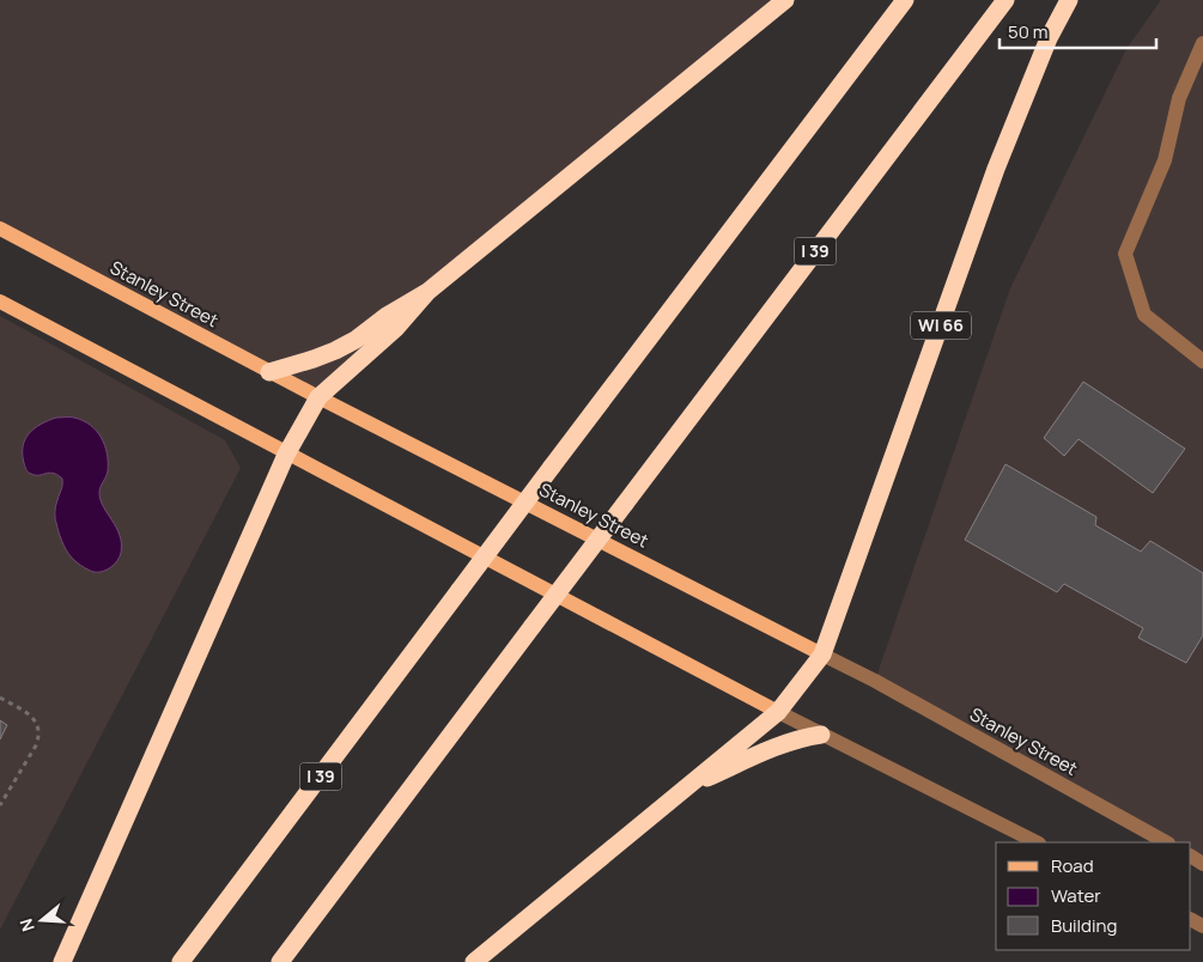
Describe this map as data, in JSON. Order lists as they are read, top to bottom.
{
  "streets": {
    "highway": ["I 39", "WI 66"],
    "main road": ["Stanley Street"]
  },
  "crossings": [
    ["Stanley Street", "WI 66"]
  ],
  "legend": ["Road", "Water", "Building"],
  "scale_bar": "50 m",
  "north": "left"
}
